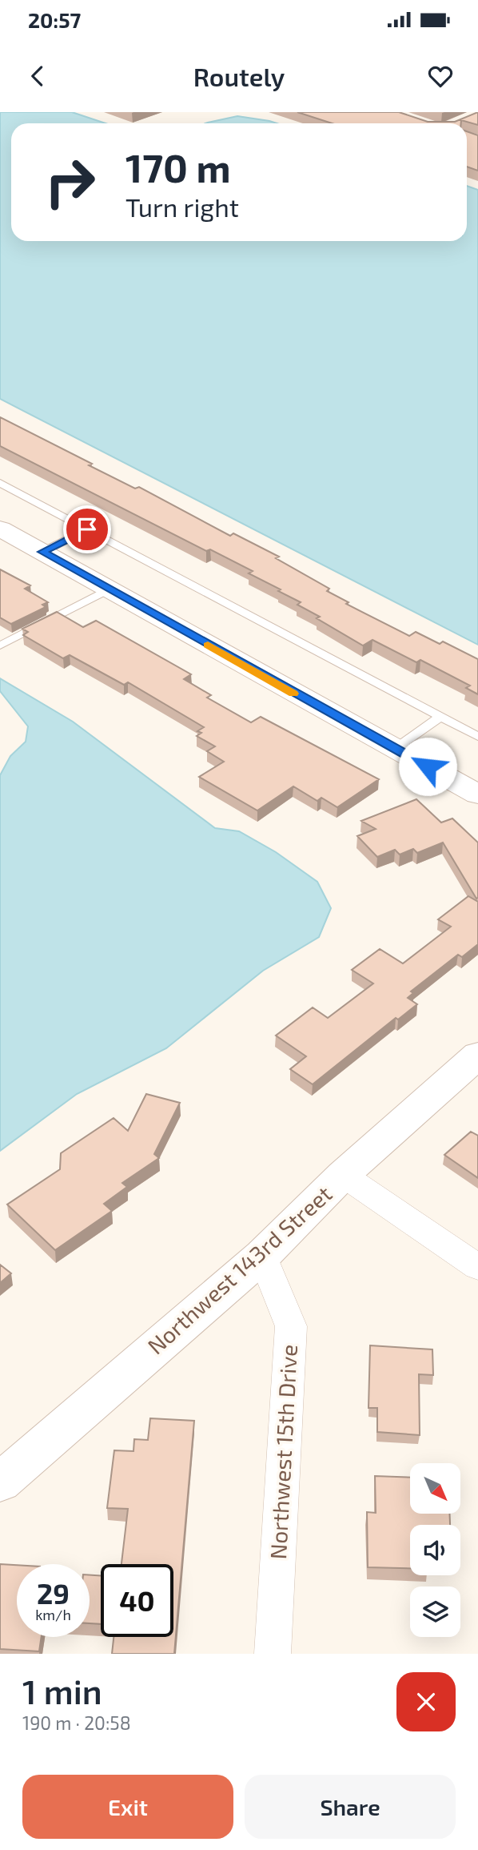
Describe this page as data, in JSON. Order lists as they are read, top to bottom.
{
  "streets": {
    "street": ["Northwest 143rd Street", "Northwest 15th Drive"]
  },
  "crossings": [
    ["Northwest 143rd Street", "Northwest 15th Drive"]
  ],
  "north": "bottom right",
  "page": {
    "status": "20:57",
    "header": "Routely",
    "turn": ["170 m", "Turn right"],
    "speed": "29 km/h",
    "limit": "40",
    "heading": ["1 min", "190 m · 20:58"],
    "buttons": ["Exit", "Share"]
  }
}
